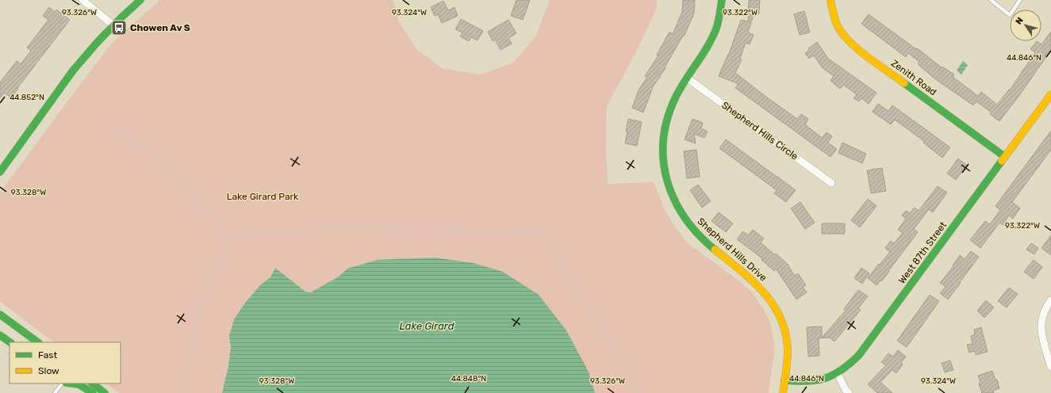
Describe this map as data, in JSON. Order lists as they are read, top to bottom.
{
  "streets": {
    "street": [
      "Zenith Road",
      "Shepherd Hills Circle",
      "Shepherd Hills Drive",
      "West 87th Street"
    ]
  },
  "crossings": [
    ["Zenith Road", "West 87th Street"],
    ["Shepherd Hills Circle", "Shepherd Hills Drive"],
    ["Shepherd Hills Drive", "West 87th Street"]
  ],
  "water": ["Lake Girard"],
  "parks": ["Lake Girard Park"],
  "places": {
    "bus stop": ["Chowen Av S"]
  },
  "legend": ["Fast", "Slow"],
  "north": "top left",
  "coordinates": [
    "93.326°W",
    "93.324°W",
    "93.322°W",
    "44.846°N",
    "44.852°N",
    "93.328°W",
    "44.848°N"
  ]
}
